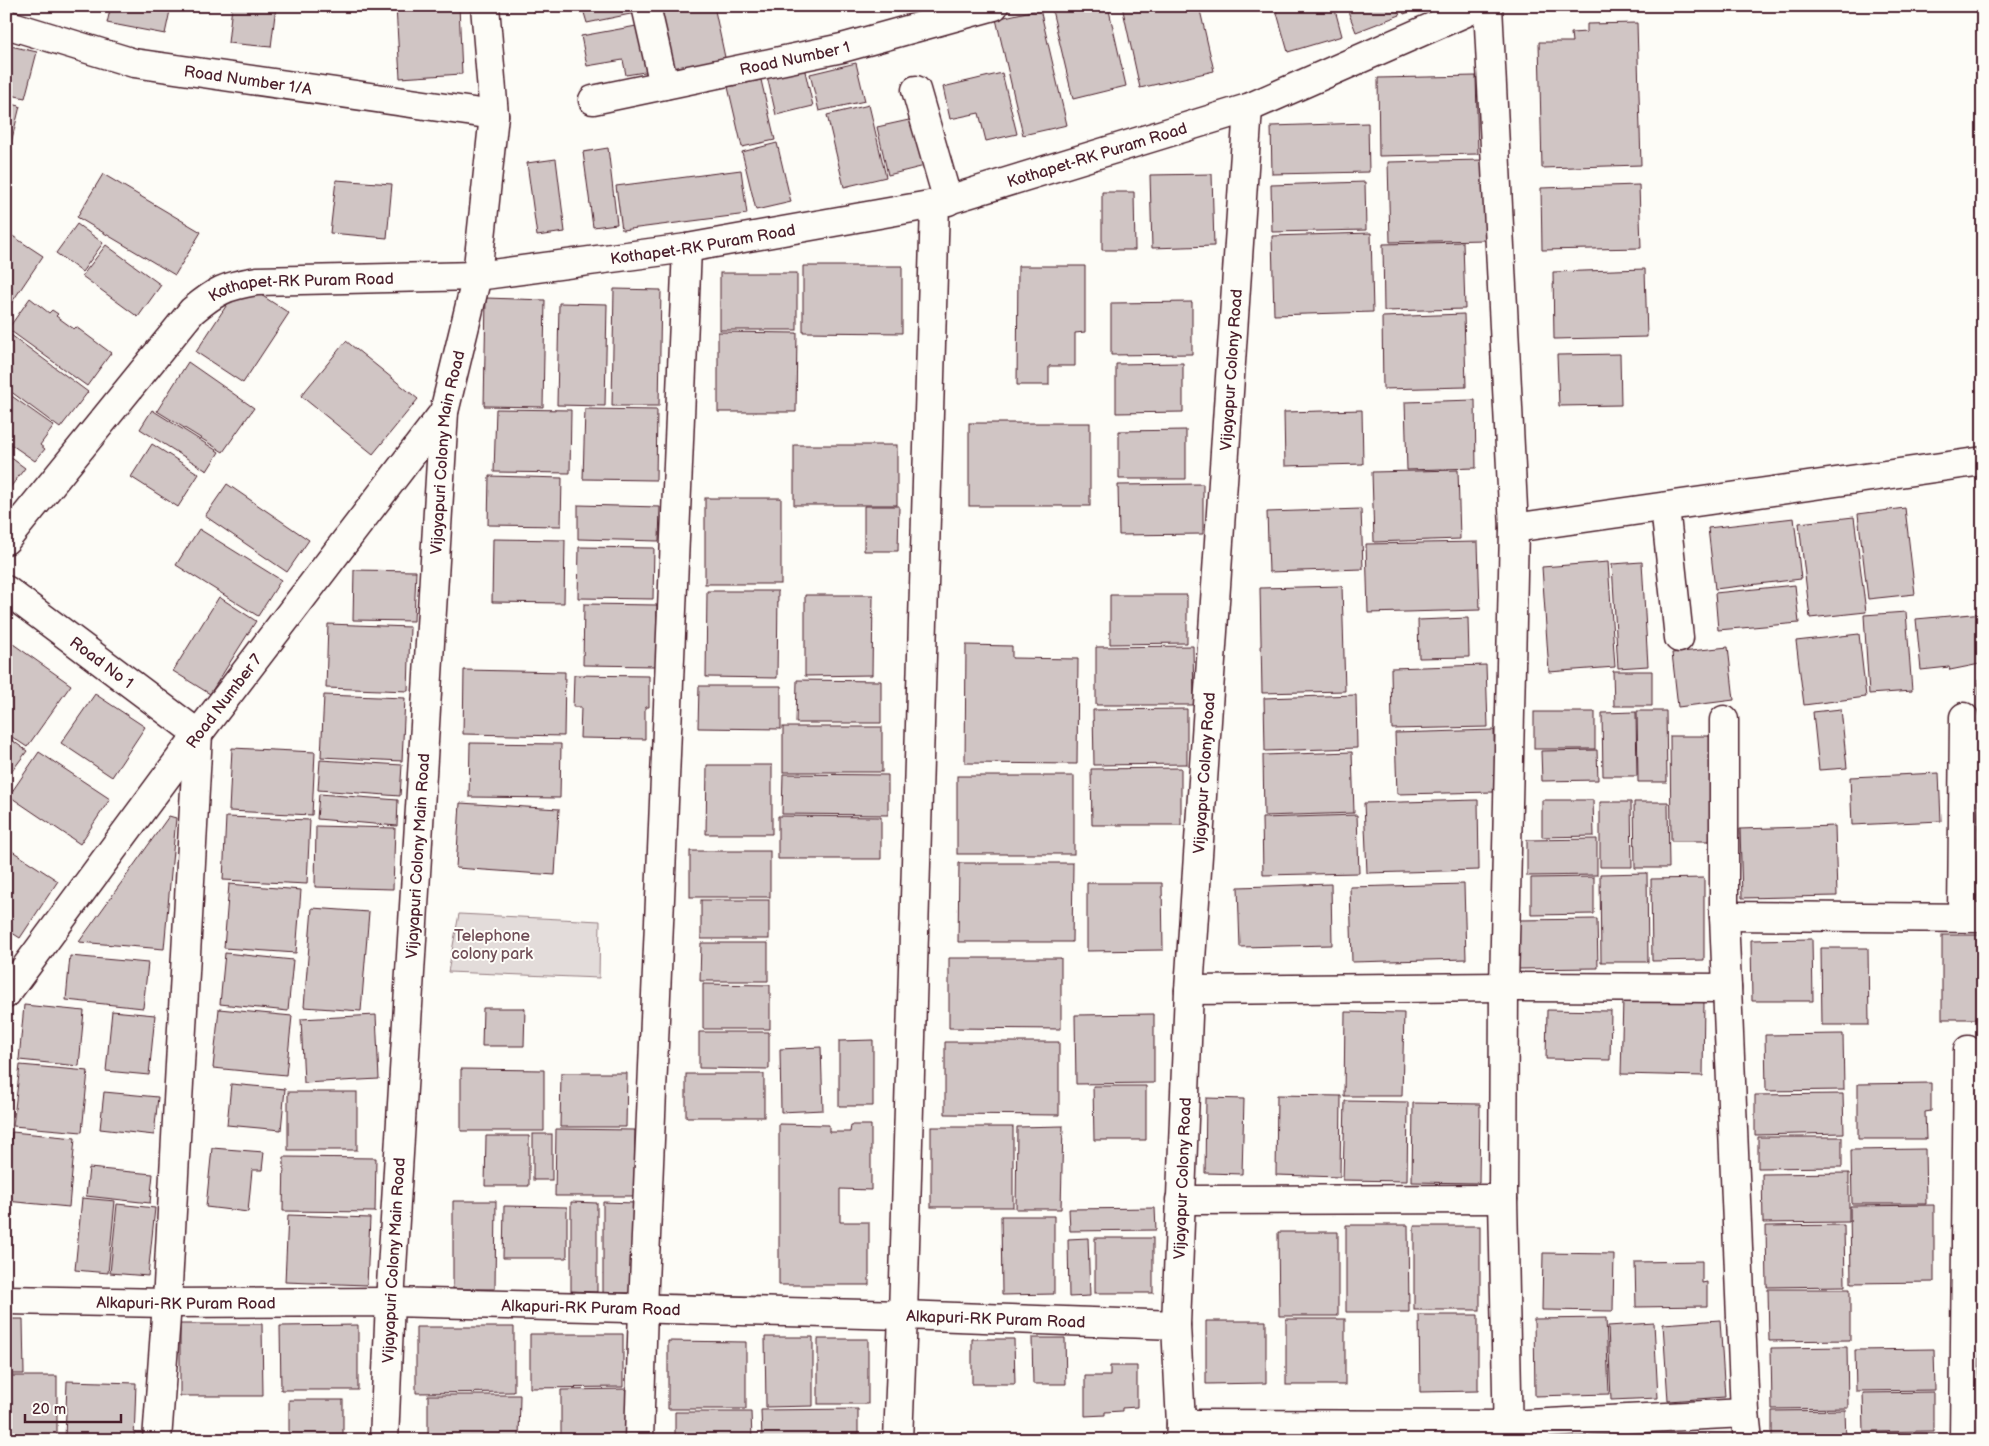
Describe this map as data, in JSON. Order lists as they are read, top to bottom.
{
  "streets": {
    "street": [
      "Road Number 1",
      "Road Number 1/A",
      "Kothapet-RK Puram Road",
      "Vijayapur Colony Road",
      "Vijayapuri Colony Main Road",
      "Road No 1",
      "Road Number 7",
      "Alkapuri-RK Puram Road"
    ]
  },
  "crossings": [
    ["Road Number 1/A", "Vijayapuri Colony Main Road"],
    ["Kothapet-RK Puram Road", "Vijayapur Colony Road"],
    ["Kothapet-RK Puram Road", "Vijayapuri Colony Main Road"],
    ["Vijayapur Colony Road", "Alkapuri-RK Puram Road"],
    ["Vijayapuri Colony Main Road", "Road Number 7"],
    ["Vijayapuri Colony Main Road", "Alkapuri-RK Puram Road"],
    ["Road No 1", "Road Number 7"]
  ],
  "parks": ["Telephone colony park"],
  "scale_bar": "20 m"
}
